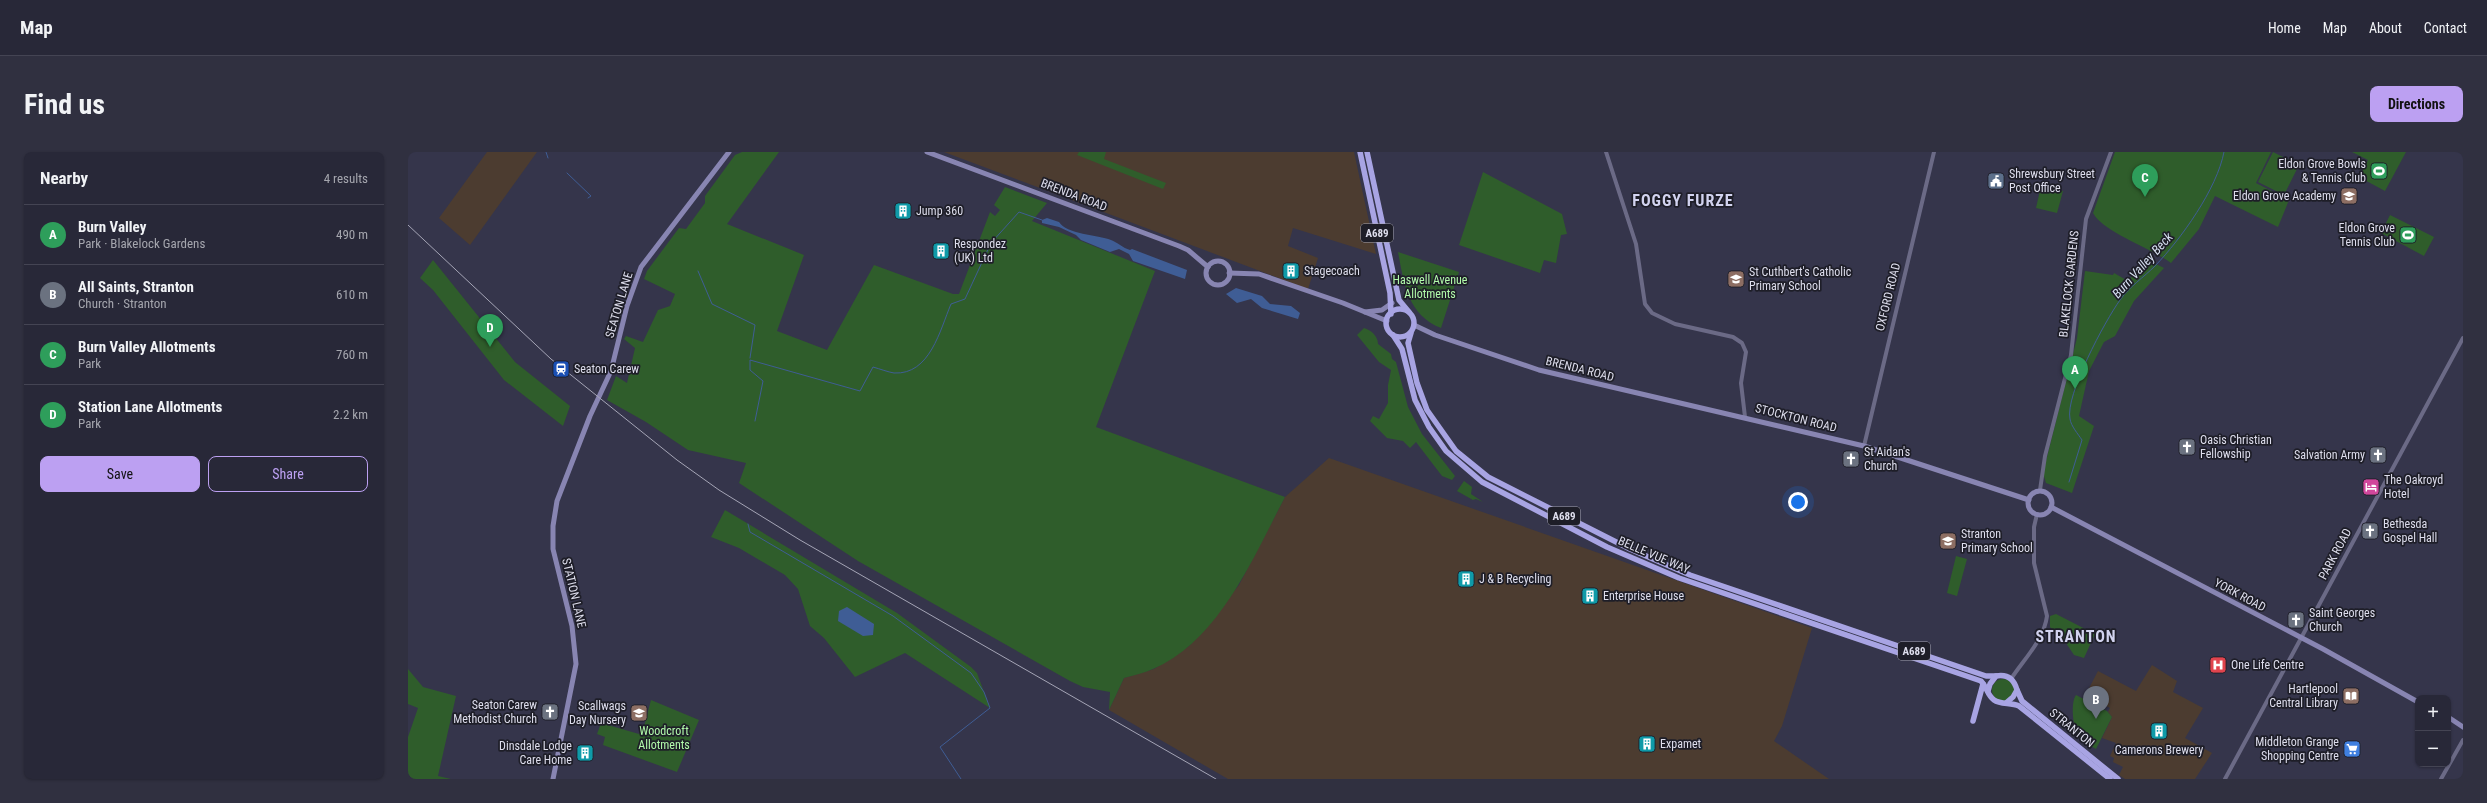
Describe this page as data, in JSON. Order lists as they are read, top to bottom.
{
  "streets": {
    "highway": ["A689", "BELLE VUE WAY", "STRANTON"],
    "main road": [
      "BRENDA ROAD",
      "SEATON LANE",
      "STOCKTON ROAD",
      "STATION LANE",
      "YORK ROAD"
    ],
    "street": ["BLAKELOCK GARDENS", "OXFORD ROAD", "PARK ROAD"]
  },
  "crossings": [
    ["BRENDA ROAD", "A689"],
    ["BRENDA ROAD", "STOCKTON ROAD"],
    ["BRENDA ROAD", "BELLE VUE WAY"],
    ["A689", "BELLE VUE WAY"],
    ["A689", "STRANTON"],
    ["BLAKELOCK GARDENS", "STOCKTON ROAD"],
    ["BLAKELOCK GARDENS", "YORK ROAD"],
    ["OXFORD ROAD", "STOCKTON ROAD"],
    ["SEATON LANE", "STATION LANE"],
    ["STOCKTON ROAD", "YORK ROAD"],
    ["PARK ROAD", "YORK ROAD"],
    ["BELLE VUE WAY", "STRANTON"]
  ],
  "districts": ["FOGGY FURZE", "STRANTON"],
  "water": ["Burn Valley Beck"],
  "parks": ["Haswell Avenue Allotments", "Woodcroft Allotments"],
  "places": {
    "sports": ["Eldon Grove Bowls & Tennis Club", "Eldon Grove Tennis Club"],
    "public building": ["Shrewsbury Street Post Office"],
    "school or university": [
      "Eldon Grove Academy",
      "St Cuthbert's Catholic Primary School",
      "Stranton Primary School",
      "Scallwags Day Nursery"
    ],
    "building": [
      "Jump 360",
      "Respondez (UK) Ltd",
      "Stagecoach",
      "J & B Recycling",
      "Enterprise House",
      "Camerons Brewery",
      "Expamet",
      "Dinsdale Lodge Care Home"
    ],
    "station": ["Seaton Carew"],
    "church": [
      "Oasis Christian Fellowship",
      "Salvation Army",
      "St Aidan's Church",
      "Bethesda Gospel Hall",
      "Saint Georges Church",
      "Seaton Carew Methodist Church"
    ],
    "hotel": ["The Oakroyd Hotel"],
    "hospital": ["One Life Centre"],
    "library": ["Hartlepool Central Library"],
    "supermarket": ["Middleton Grange Shopping Centre"]
  },
  "page": {
    "header": "Map",
    "nav": [
      "Home",
      "Map",
      "About",
      "Contact"
    ],
    "buttons": [
      "Directions",
      ["Save", "Share"]
    ],
    "title": "Find us",
    "heading": ["Nearby", "4 results"],
    "pins": [
      "C",
      "D",
      "A",
      "B"
    ],
    "list": [
      {
        "mark": "A",
        "name": "Burn Valley",
        "note": "Park · Blakelock Gardens",
        "value": "490 m"
      },
      {
        "mark": "B",
        "name": "All Saints, Stranton",
        "note": "Church · Stranton",
        "value": "610 m"
      },
      {
        "mark": "C",
        "name": "Burn Valley Allotments",
        "note": "Park",
        "value": "760 m"
      },
      {
        "mark": "D",
        "name": "Station Lane Allotments",
        "note": "Park",
        "value": "2.2 km"
      }
    ],
    "map_buttons": ["+", "−"]
  }
}
